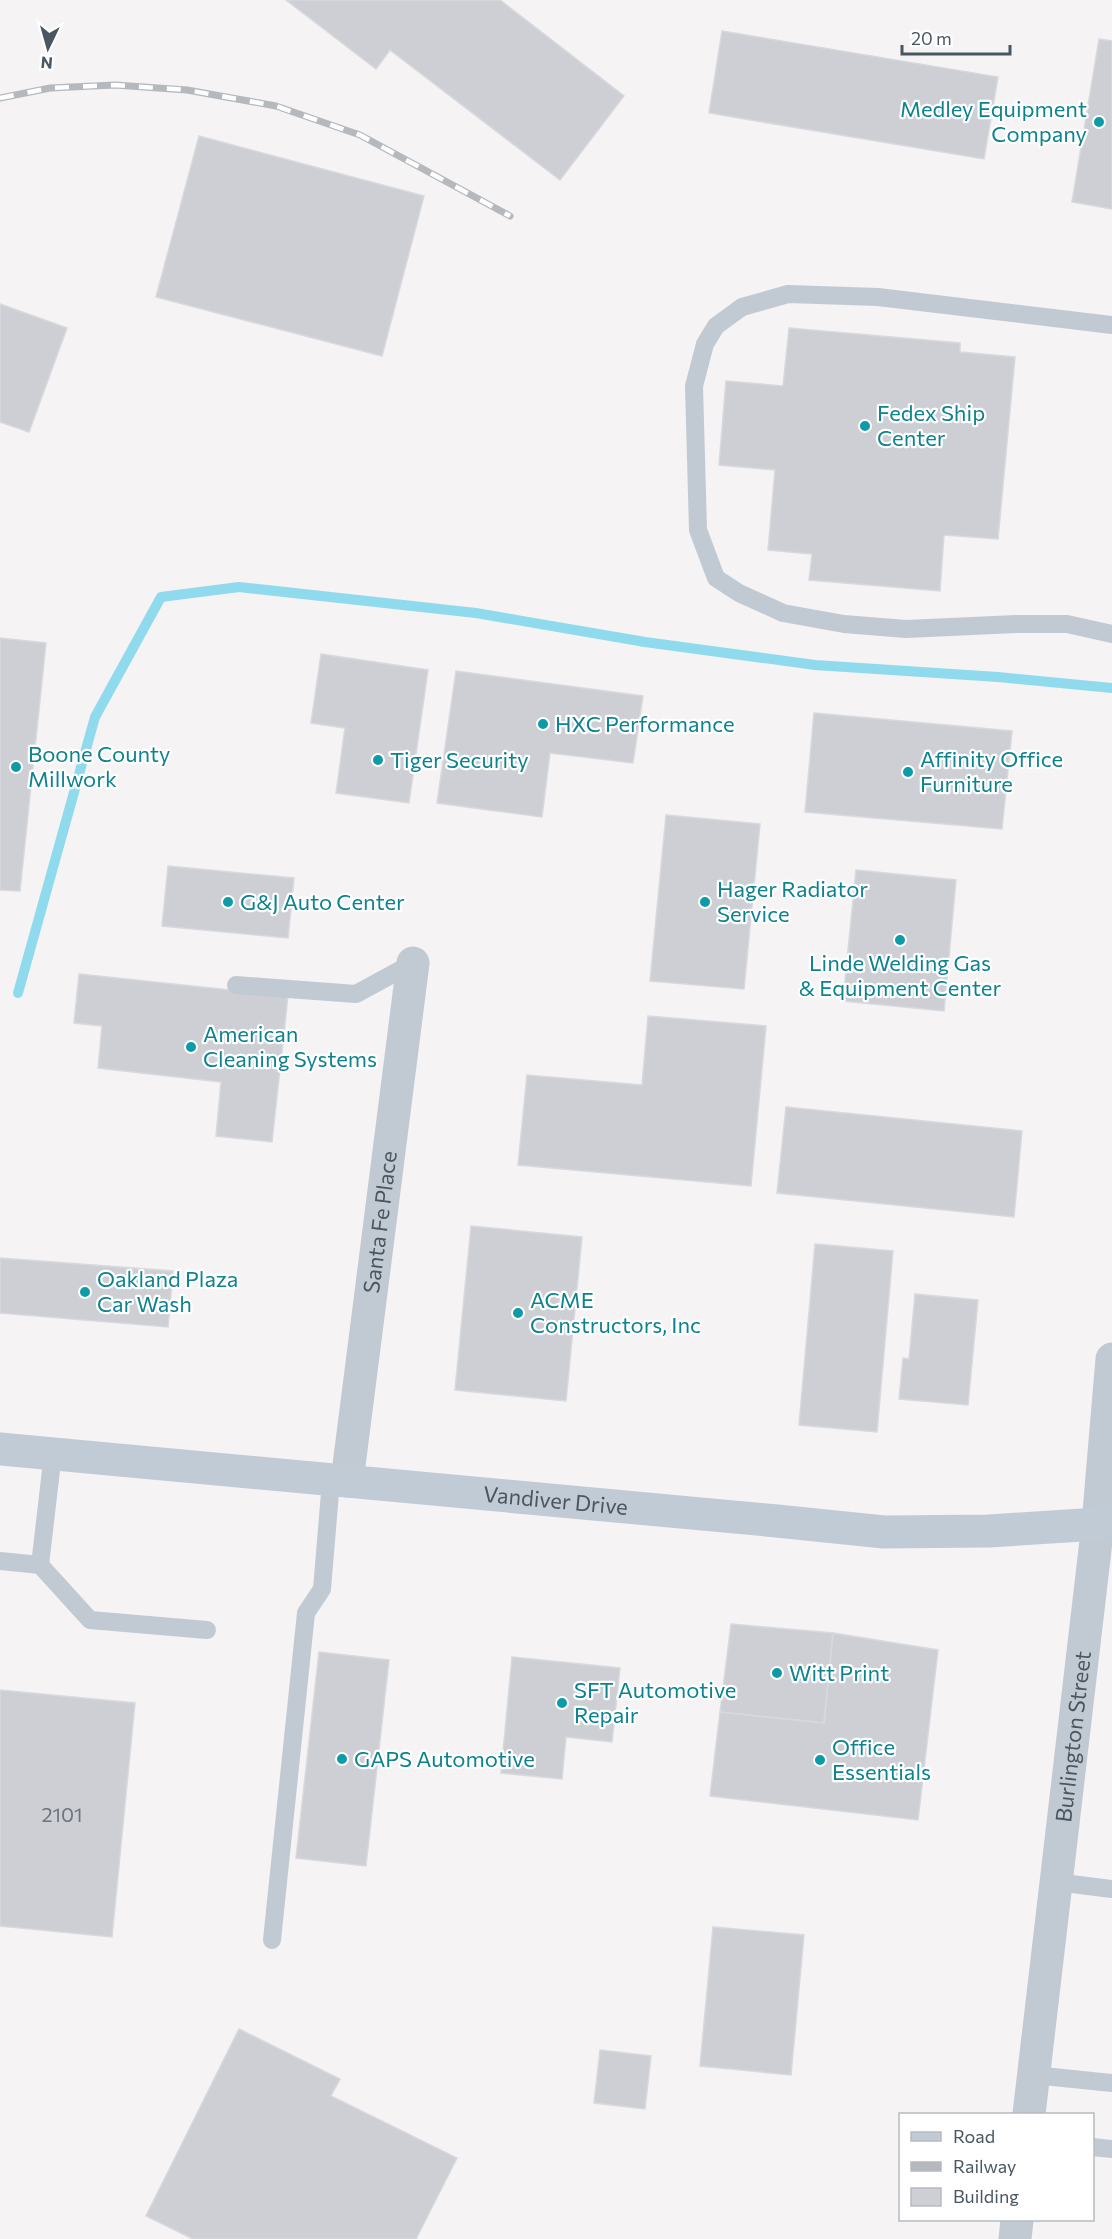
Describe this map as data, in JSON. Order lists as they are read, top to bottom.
{
  "streets": {
    "main road": ["Vandiver Drive"],
    "street": ["Santa Fe Place", "Burlington Street"]
  },
  "crossings": [
    ["Santa Fe Place", "Vandiver Drive"],
    ["Vandiver Drive", "Burlington Street"]
  ],
  "places": [
    "Medley Equipment Company",
    "Fedex Ship Center",
    "HXC Performance",
    "Tiger Security",
    "Boone County Millwork",
    "Affinity Office Furniture",
    "G&J Auto Center",
    "Hager Radiator Service",
    "Linde Welding Gas & Equipment Center",
    "American Cleaning Systems",
    "Oakland Plaza Car Wash",
    "ACME Constructors, Inc",
    "Witt Print",
    "SFT Automotive Repair",
    "GAPS Automotive",
    "Office Essentials"
  ],
  "house_numbers": ["2101"],
  "legend": ["Road", "Railway", "Building"],
  "scale_bar": "20 m",
  "north": "bottom"
}
